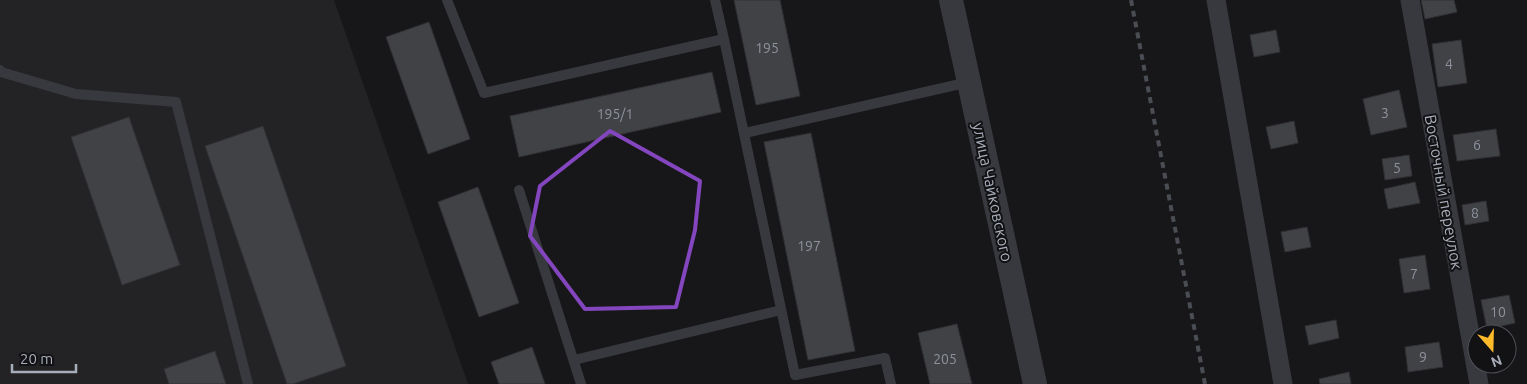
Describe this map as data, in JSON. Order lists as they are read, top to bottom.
{
  "streets": {
    "street": ["улица Чайковского", "Восточный переулок"]
  },
  "house_numbers": [
    "195",
    "4",
    "3",
    "195/1",
    "6",
    "5",
    "8",
    "197",
    "7",
    "10",
    "9",
    "205"
  ],
  "scale_bar": "20 m",
  "north": "bottom"
}
